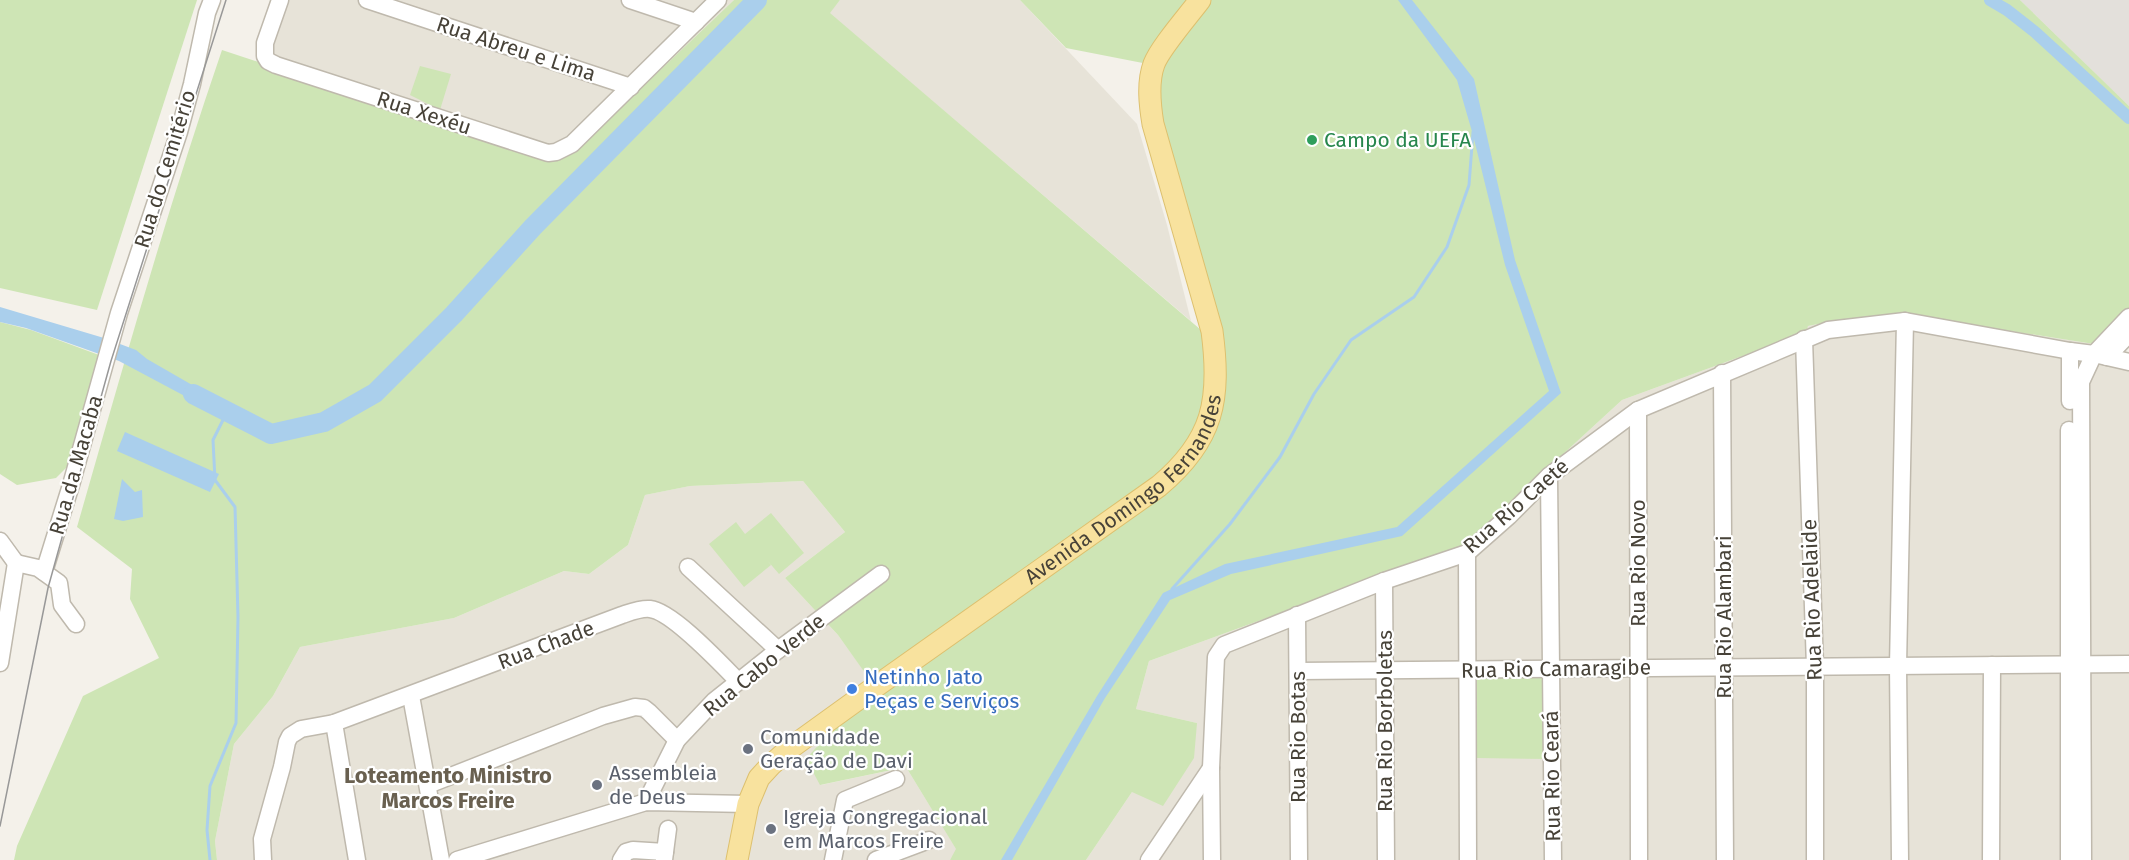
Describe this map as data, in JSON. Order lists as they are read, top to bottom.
{
  "streets": {
    "main road": ["Avenida Domingo Fernandes"],
    "street": [
      "Rua Abreu e Lima",
      "Rua Xexéu",
      "Rua do Cemitério",
      "Rua da Macaba",
      "Rua Rio Caeté",
      "Rua Rio Novo",
      "Rua Rio Adelaide",
      "Rua Rio Alambari",
      "Rua Chade",
      "Rua Cabo Verde",
      "Rua Rio Camaragibe",
      "Rua Rio Borboletas",
      "Rua Rio Botas",
      "Rua Rio Ceará"
    ]
  },
  "crossings": [
    ["Rua Abreu e Lima", "Rua Xexéu"],
    ["Rua do Cemitério", "Rua da Macaba"],
    ["Rua Rio Caeté", "Rua Rio Novo"],
    ["Rua Rio Caeté", "Rua Rio Adelaide"],
    ["Rua Rio Caeté", "Rua Rio Alambari"],
    ["Rua Rio Caeté", "Rua Rio Borboletas"],
    ["Rua Rio Caeté", "Rua Rio Botas"],
    ["Rua Rio Caeté", "Rua Rio Ceará"],
    ["Rua Rio Novo", "Rua Rio Camaragibe"],
    ["Rua Rio Adelaide", "Rua Rio Camaragibe"],
    ["Rua Rio Alambari", "Rua Rio Camaragibe"],
    ["Rua Chade", "Rua Cabo Verde"],
    ["Rua Rio Camaragibe", "Rua Rio Borboletas"],
    ["Rua Rio Camaragibe", "Rua Rio Botas"],
    ["Rua Rio Camaragibe", "Rua Rio Ceará"]
  ],
  "districts": ["Loteamento Ministro Marcos Freire"],
  "places": [
    "Campo da UEFA",
    "Netinho Jato Peças e Serviços",
    "Comunidade Geração de Davi",
    "Assembleia de Deus",
    "Igreja Congregacional em Marcos Freire"
  ]
}
